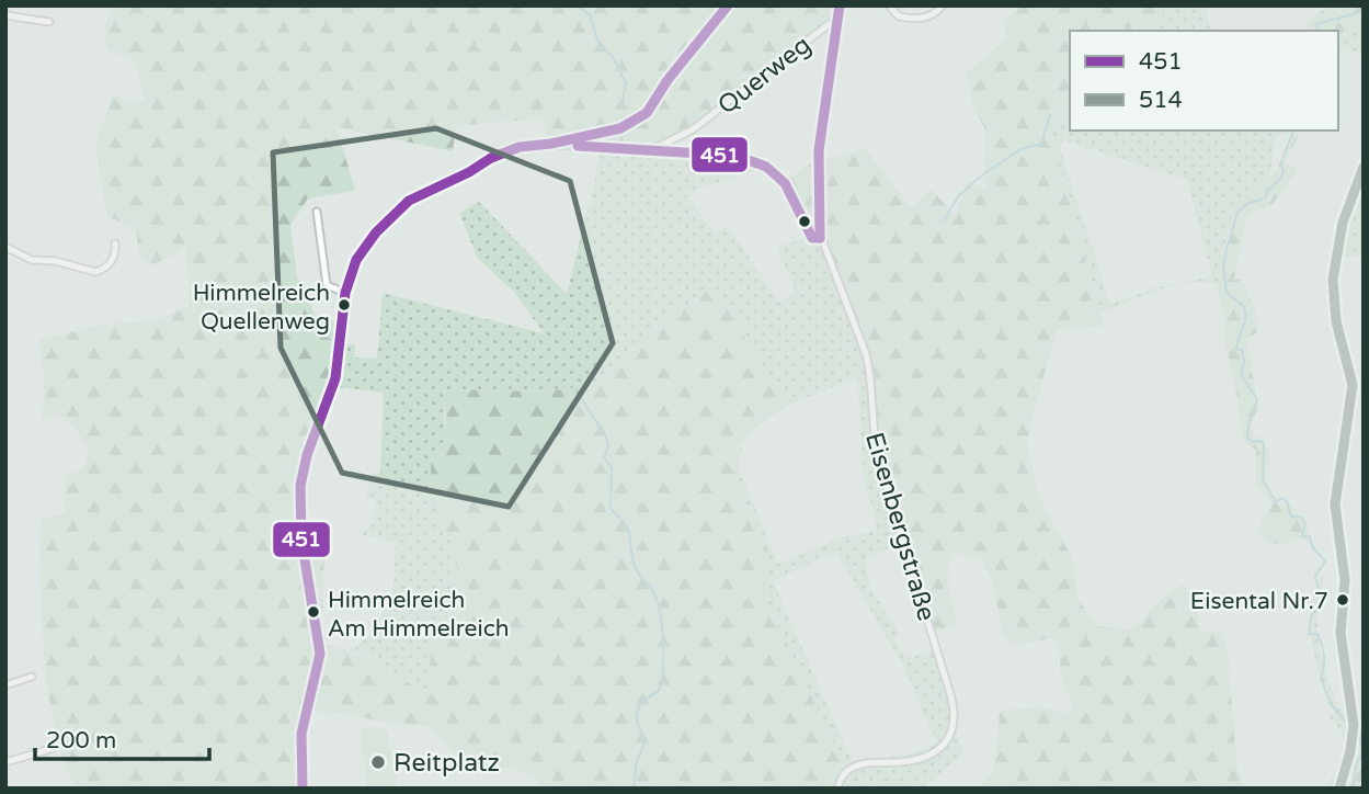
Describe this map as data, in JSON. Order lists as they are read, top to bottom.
{
  "streets": {
    "street": ["Querweg", "Eisenbergstraße"]
  },
  "crossings": [
    ["Querweg", "Eisenbergstraße"]
  ],
  "places": [
    "Himmelreich Quellenweg",
    "Eisental Nr.7",
    "Himmelreich Am Himmelreich",
    "Reitplatz"
  ],
  "lines": ["transit line 451", "transit line 514"],
  "legend": ["451", "514"],
  "scale_bar": "200 m"
}
